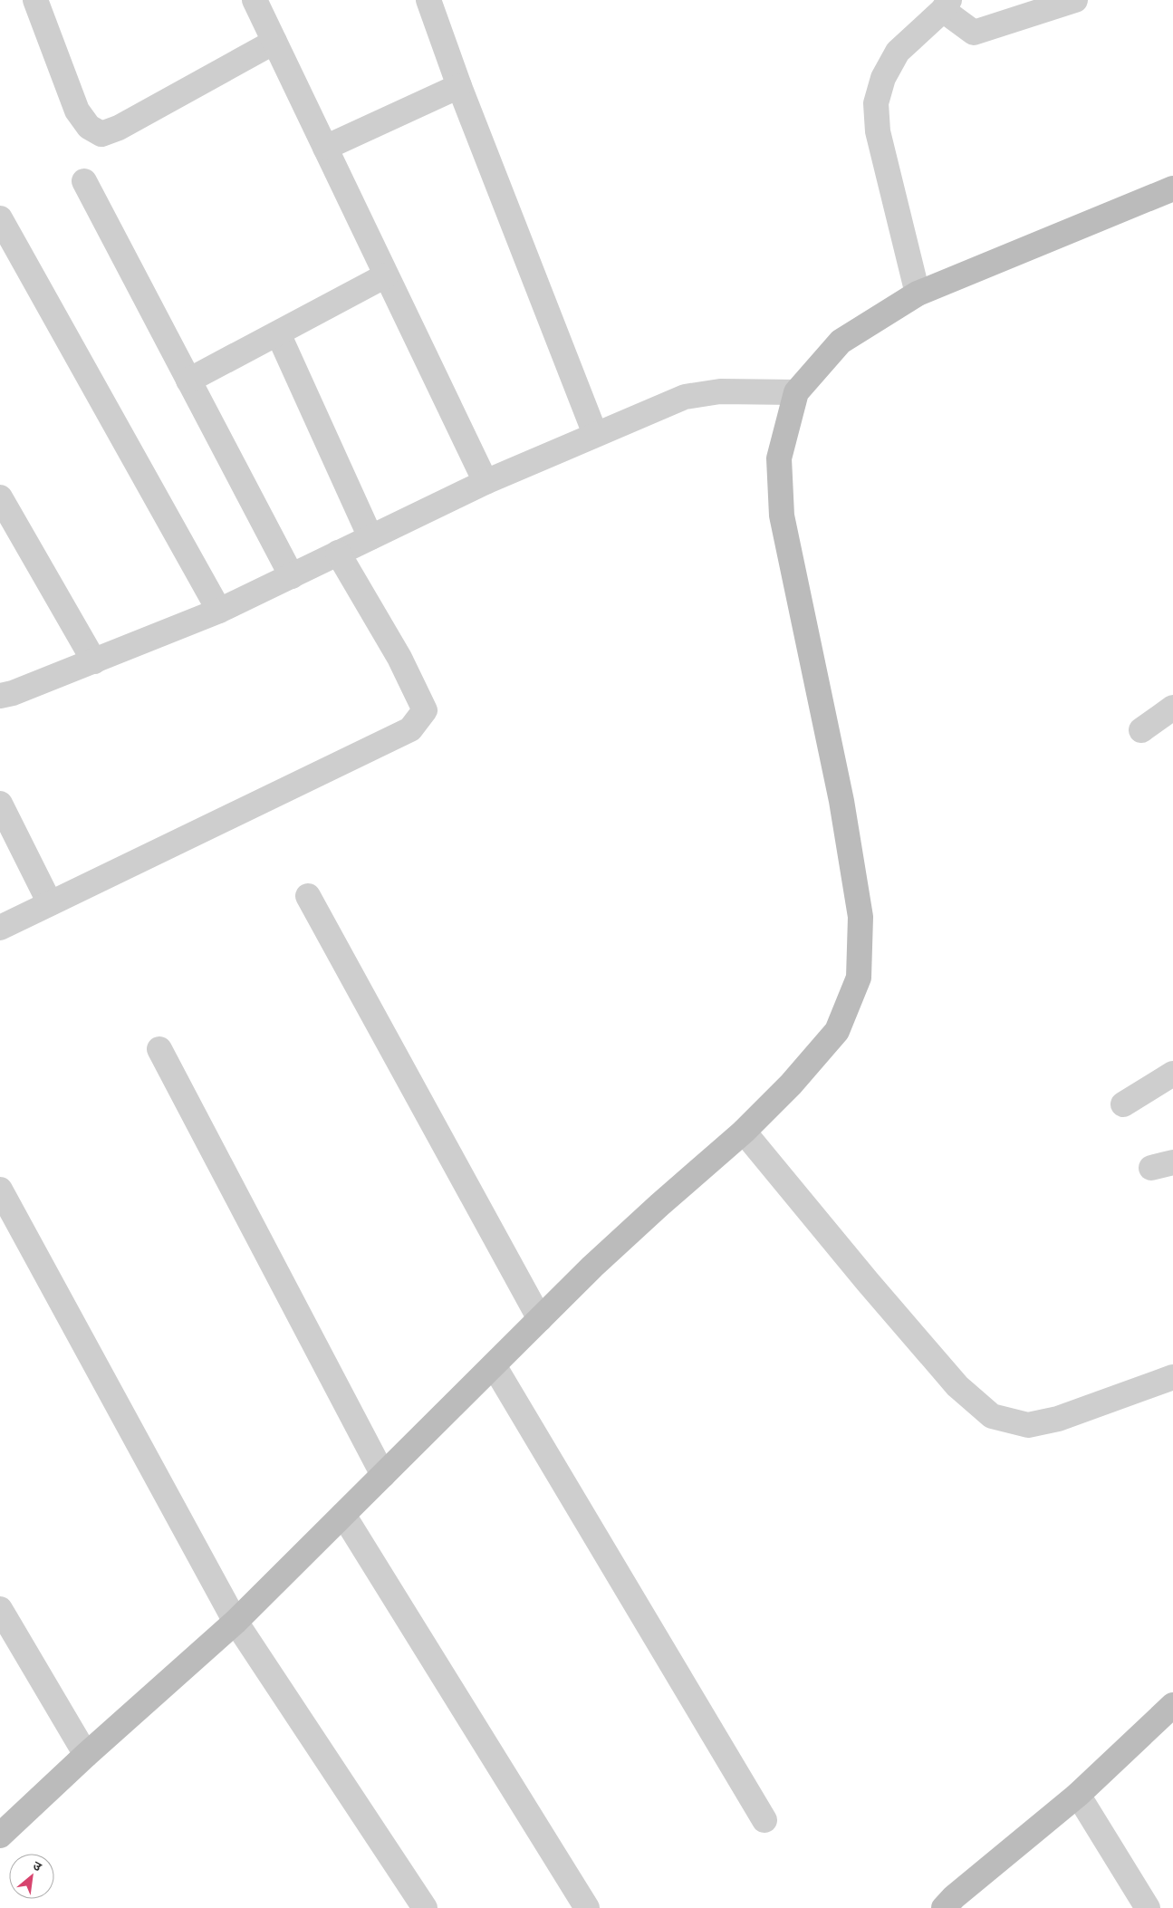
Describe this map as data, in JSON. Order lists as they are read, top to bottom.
{
  "north": "top right"
}
